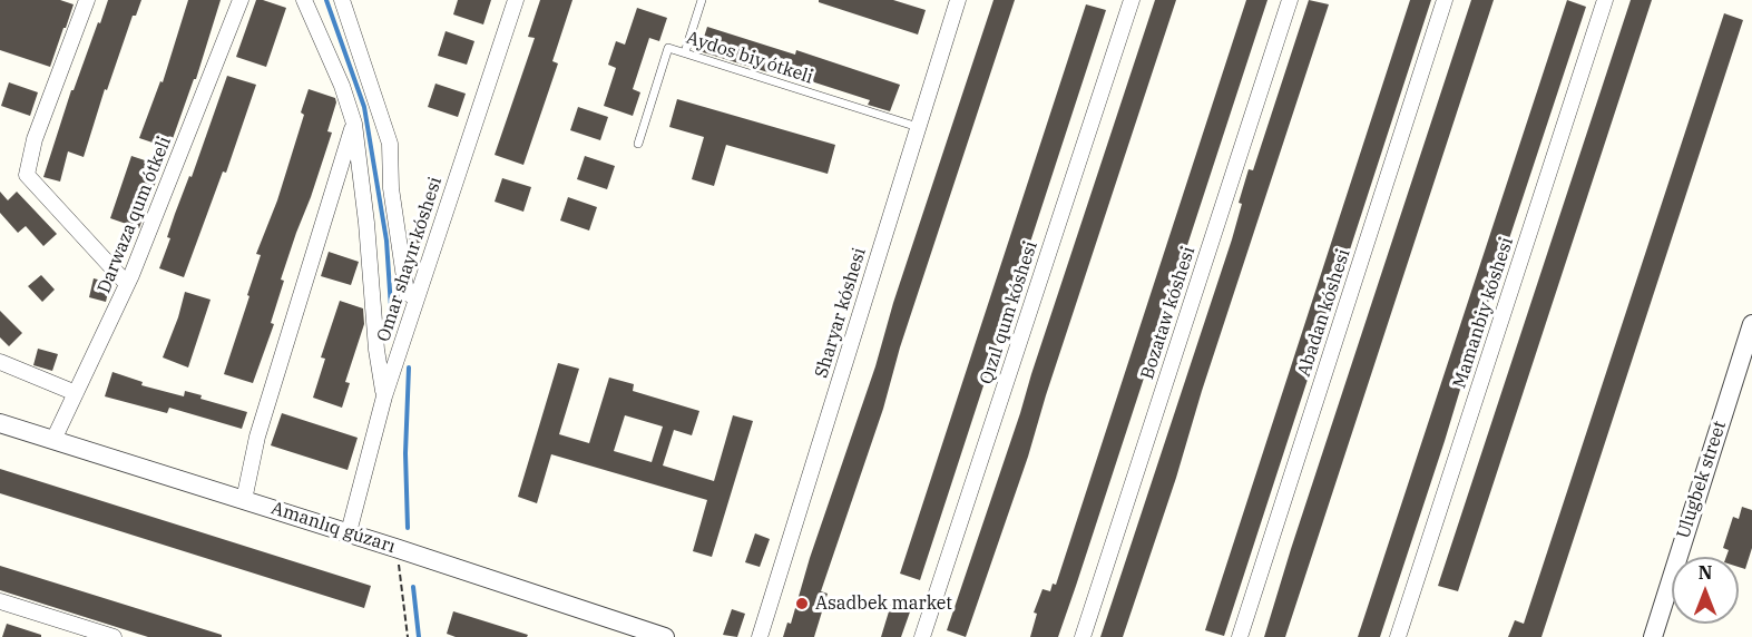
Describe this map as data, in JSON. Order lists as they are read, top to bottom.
{
  "streets": {
    "street": [
      "Darwaza qum ótkeli",
      "Omar shayır kóshesi",
      "Sharyar kóshesi",
      "Qızıl qum kóshesi",
      "Bozataw kóshesi",
      "Abadan kóshesi",
      "Mamanbiy kóshesi",
      "Ulugbek street",
      "Amanlıq gúzarı"
    ],
    "lane": ["Aydos biy ótkeli"]
  },
  "crossings": [
    ["Aydos biy ótkeli", "Sharyar kóshesi"],
    ["Darwaza qum ótkeli", "Amanlıq gúzarı"],
    ["Omar shayır kóshesi", "Amanlıq gúzarı"]
  ],
  "places": ["Asadbek market"],
  "north": "top"
}
